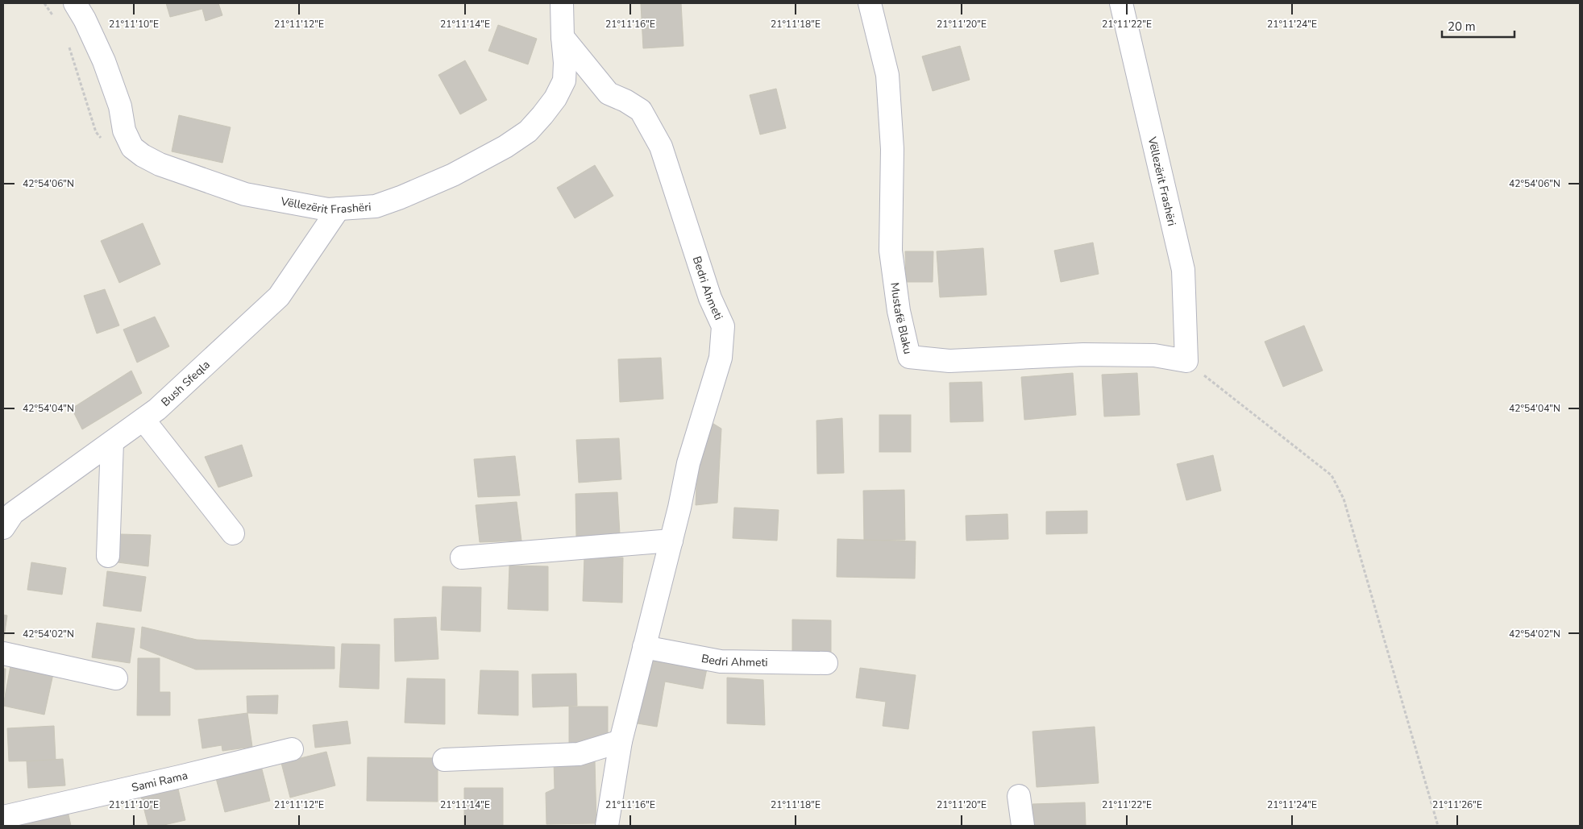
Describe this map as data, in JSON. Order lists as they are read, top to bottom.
{
  "streets": {
    "street": [
      "Vëllezërit Frashëri",
      "Bedri Ahmeti",
      "Mustafë Blaku",
      "Bush Sfeqla",
      "Sami Rama"
    ]
  },
  "crossings": [
    ["Vëllezërit Frashëri", "Bedri Ahmeti"],
    ["Vëllezërit Frashëri", "Mustafë Blaku"],
    ["Vëllezërit Frashëri", "Bush Sfeqla"]
  ],
  "scale_bar": "20 m",
  "coordinates": [
    "21°11'10\"E",
    "21°11'12\"E",
    "21°11'14\"E",
    "21°11'16\"E",
    "21°11'18\"E",
    "21°11'20\"E",
    "21°11'22\"E",
    "21°11'24\"E",
    "42°54'06\"N",
    "42°54'04\"N",
    "42°54'02\"N",
    "21°11'26\"E"
  ]
}
